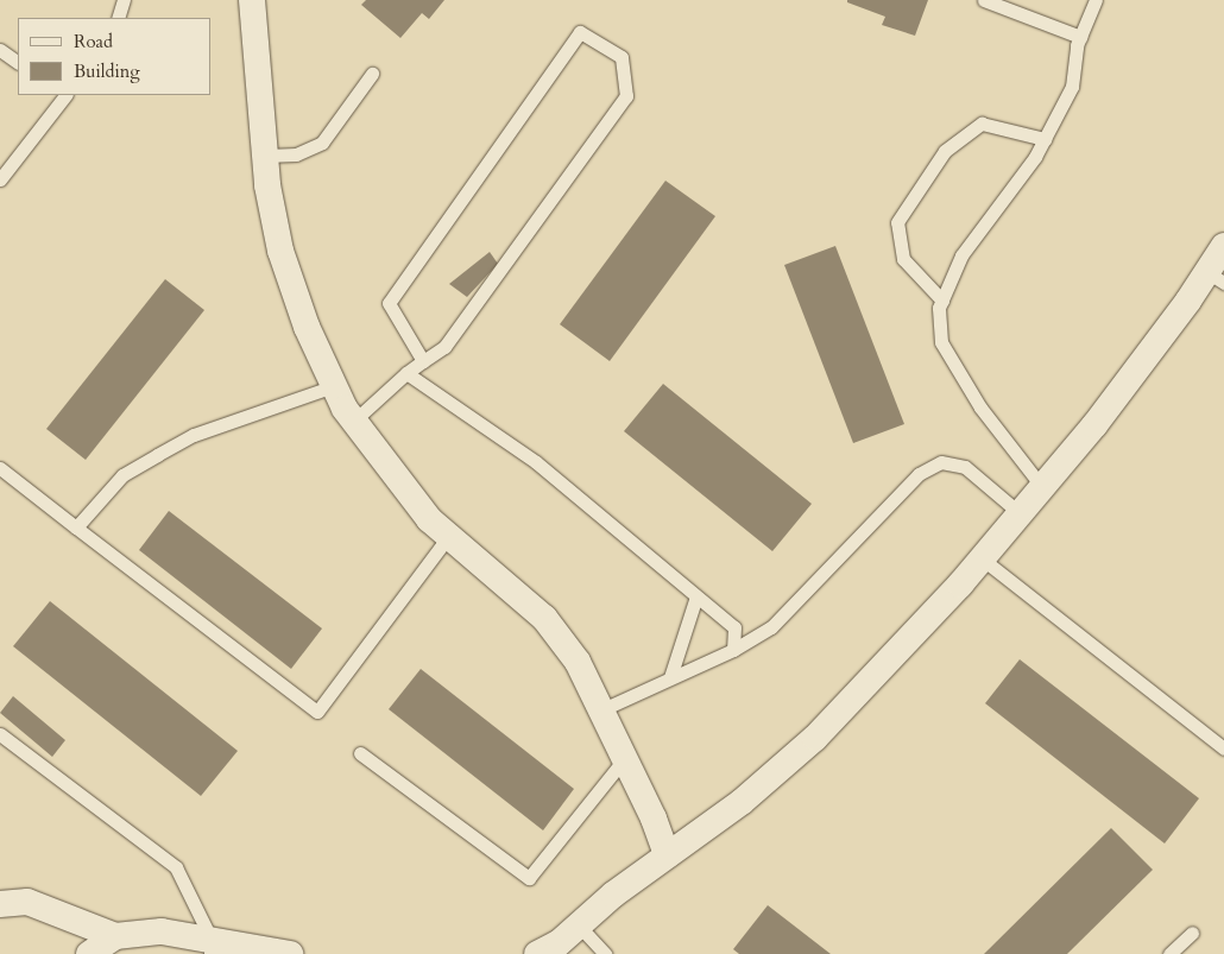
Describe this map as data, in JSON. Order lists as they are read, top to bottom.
{
  "legend": ["Road", "Building"]
}
